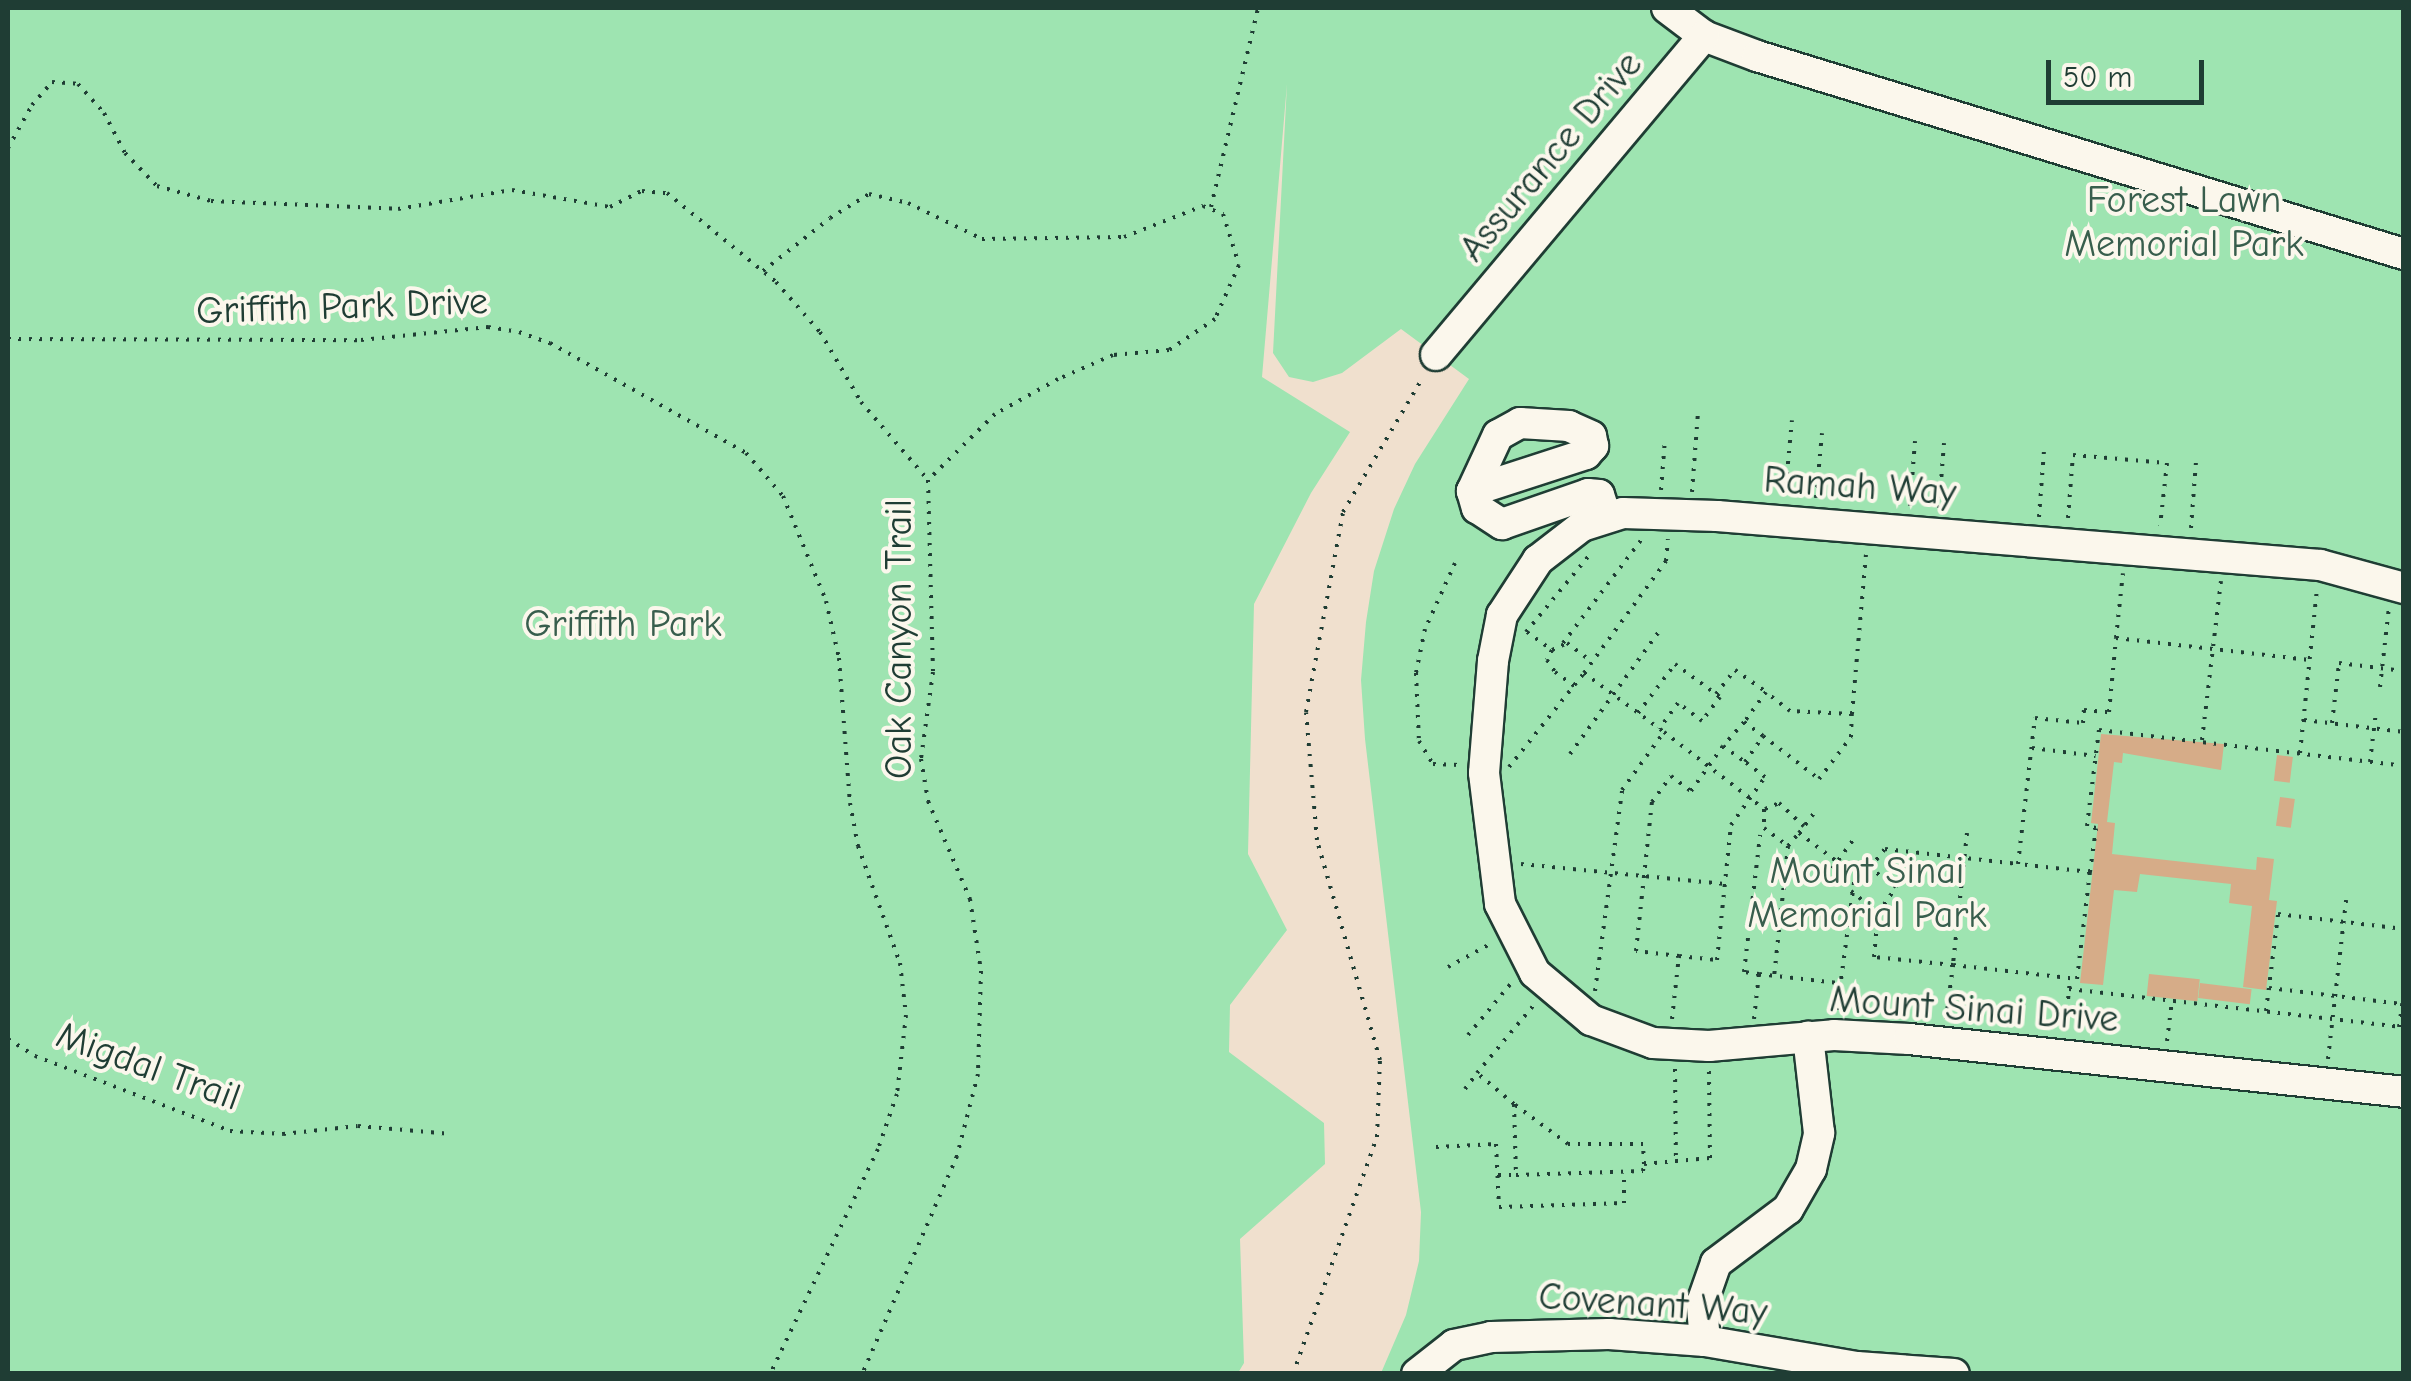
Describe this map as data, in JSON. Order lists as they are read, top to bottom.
{
  "streets": {
    "lane": [
      "Assurance Drive",
      "Ramah Way",
      "Mount Sinai Drive",
      "Covenant Way"
    ],
    "path": ["Griffith Park Drive", "Oak Canyon Trail", "Migdal Trail"]
  },
  "crossings": [
    ["Ramah Way", "Mount Sinai Drive"]
  ],
  "parks": ["Forest Lawn Memorial Park", "Griffith Park", "Mount Sinai Memorial Park"],
  "scale_bar": "50 m"
}
